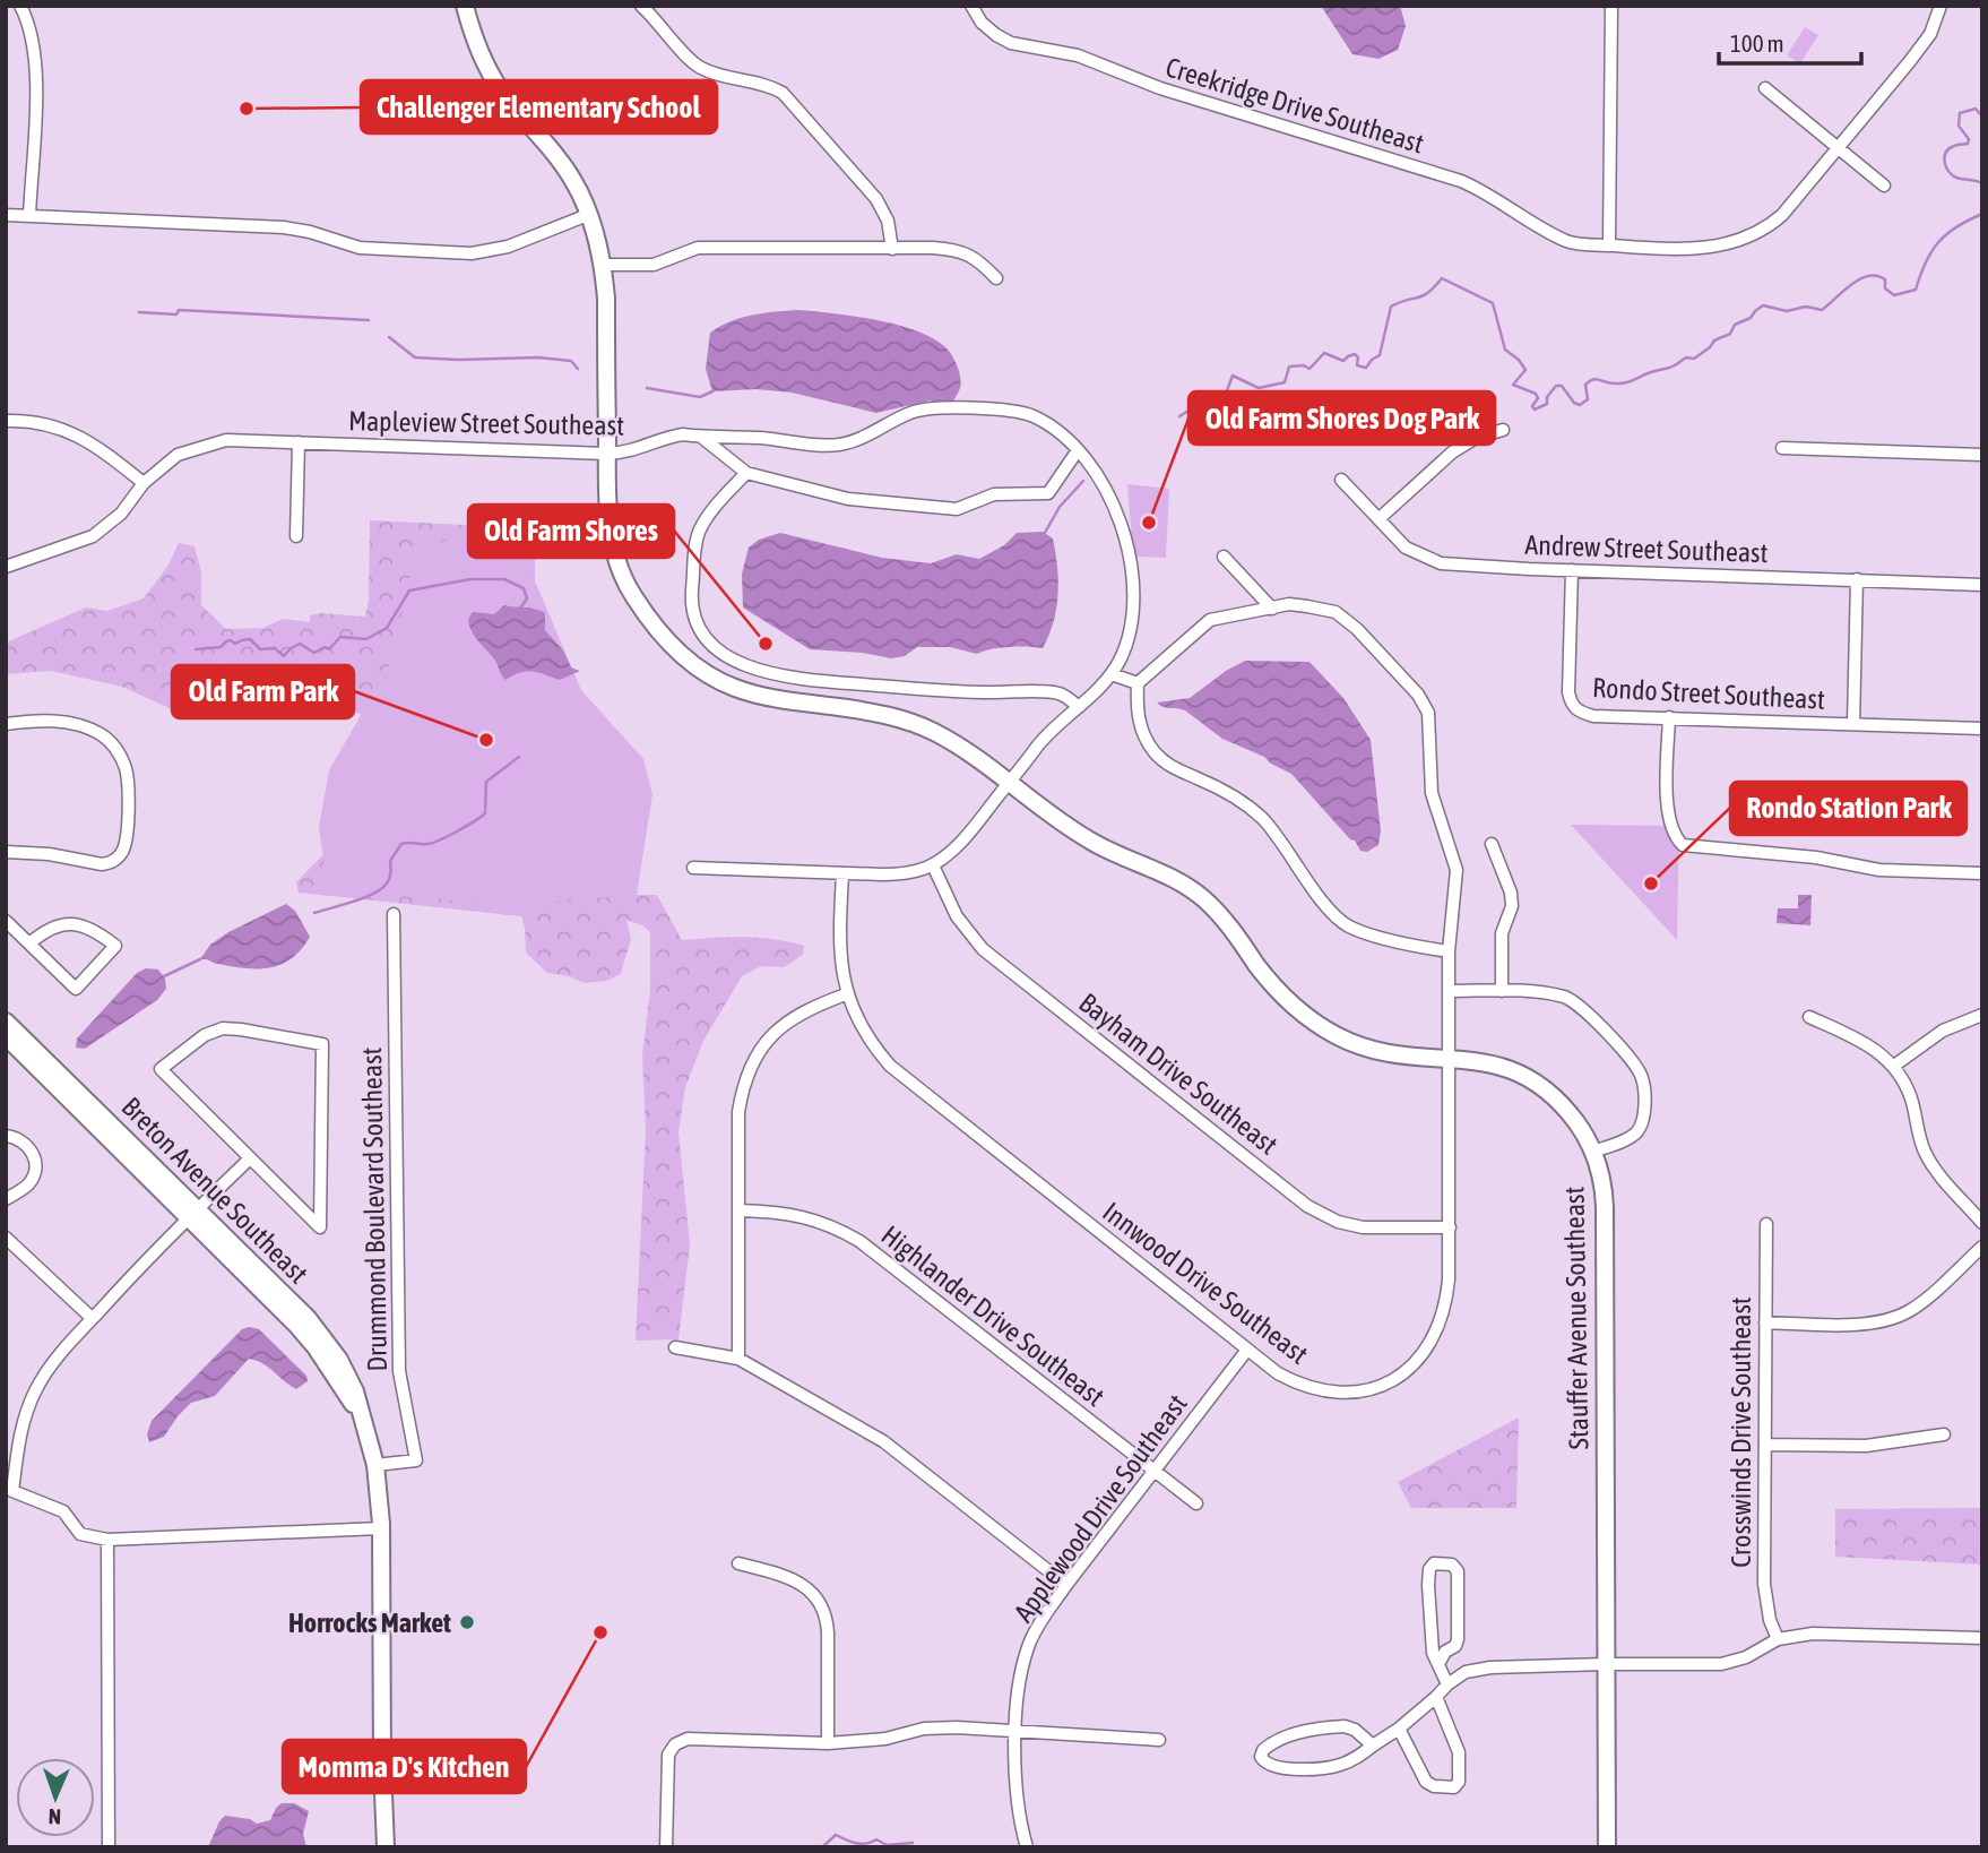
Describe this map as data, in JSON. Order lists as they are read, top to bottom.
{
  "streets": {
    "street": [
      "Creekridge Drive Southeast",
      "Mapleview Street Southeast",
      "Andrew Street Southeast",
      "Rondo Street Southeast",
      "Bayham Drive Southeast",
      "Breton Avenue Southeast",
      "Drummond Boulevard Southeast",
      "Innwood Drive Southeast",
      "Highlander Drive Southeast",
      "Stauffer Avenue Southeast",
      "Crosswinds Drive Southeast",
      "Applewood Drive Southeast"
    ]
  },
  "crossings": [
    ["Mapleview Street Southeast", "Stauffer Avenue Southeast"],
    ["Andrew Street Southeast", "Rondo Street Southeast"],
    ["Bayham Drive Southeast", "Innwood Drive Southeast"],
    ["Breton Avenue Southeast", "Drummond Boulevard Southeast"],
    ["Innwood Drive Southeast", "Stauffer Avenue Southeast"],
    ["Innwood Drive Southeast", "Applewood Drive Southeast"],
    ["Highlander Drive Southeast", "Applewood Drive Southeast"]
  ],
  "places": [
    "Challenger Elementary School",
    "Old Farm Shores Dog Park",
    "Old Farm Shores",
    "Old Farm Park",
    "Rondo Station Park",
    "Horrocks Market",
    "Momma D's Kitchen"
  ],
  "scale_bar": "100 m",
  "north": "bottom"
}
